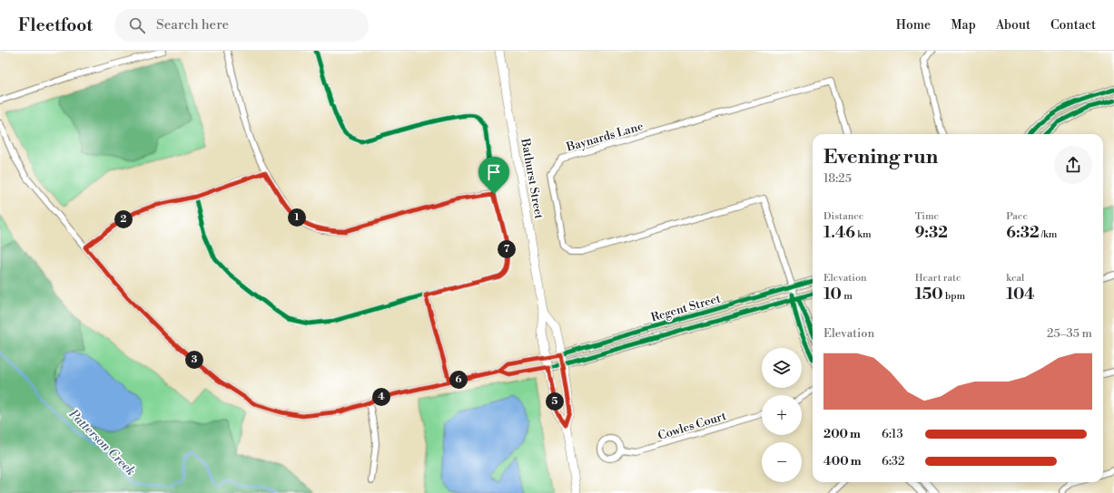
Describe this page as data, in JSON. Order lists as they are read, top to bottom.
{
  "streets": {
    "main road": ["Bathurst Street"],
    "street": ["Baynards Lane", "Regent Street", "Cowles Court"]
  },
  "crossings": [
    ["Baynards Lane", "Regent Street"],
    ["Bathurst Street", "Regent Street"]
  ],
  "water": ["Patterson Creek"],
  "page": {
    "header": "Fleetfoot",
    "search": "Search here",
    "nav": [
      "Home",
      "Map",
      "About",
      "Contact"
    ],
    "heading": ["Evening run", "18:25"],
    "stats": [
      ["Distance", "1.46 km"],
      ["Time", "9:32"],
      ["Pace", "6:32 /km"],
      ["Elevation", "10 m"],
      ["Heart rate", "150 bpm"],
      ["kcal", "104"]
    ],
    "pins": [
      "1",
      "2",
      "7",
      "3",
      "6",
      "4",
      "5"
    ],
    "chart": ["Elevation", "25–35 m"],
    "map_buttons": ["+", "−"],
    "list": [
      {
        "name": "200 m",
        "note": "6:13"
      },
      {
        "name": "400 m",
        "note": "6:32"
      }
    ]
  }
}
